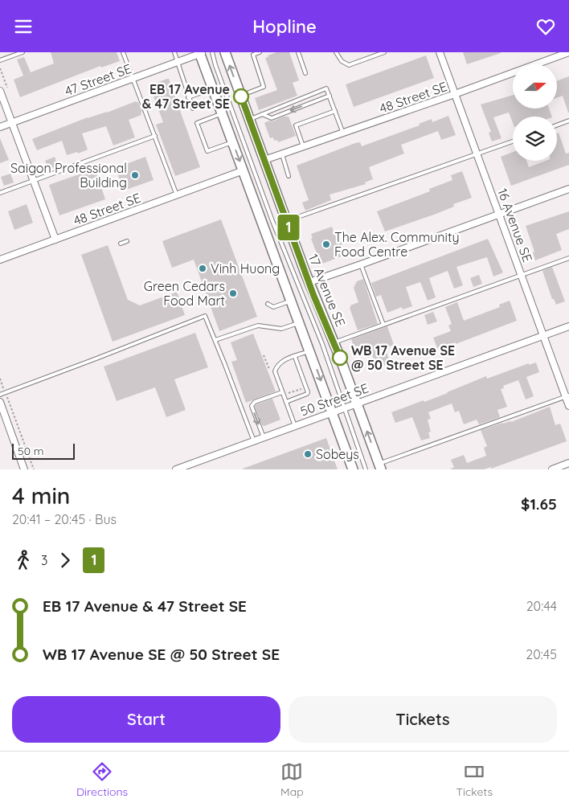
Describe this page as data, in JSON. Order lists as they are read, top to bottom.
{
  "streets": {
    "main road": ["17 Avenue SE"],
    "street": [
      "47 Street SE",
      "48 Street SE",
      "16 Avenue SE",
      "50 Street SE"
    ]
  },
  "crossings": [
    ["48 Street SE", "16 Avenue SE"],
    ["48 Street SE", "17 Avenue SE"],
    ["16 Avenue SE", "50 Street SE"],
    ["17 Avenue SE", "50 Street SE"]
  ],
  "places": [
    "EB 17 Avenue & 47 Street SE",
    "Saigon Professional Building",
    "The Alex. Community Food Centre",
    "Vinh Huong",
    "Green Cedars Food Mart",
    "WB 17 Avenue SE @ 50 Street SE",
    "Sobeys"
  ],
  "lines": ["bus line 1"],
  "scale_bar": "50 m",
  "north": "right",
  "page": {
    "header": "Hopline",
    "on_map": "1",
    "scale": "50 m",
    "heading": ["4 min", "20:41 – 20:45 · Bus", "$1.65"],
    "legs": ["3", "1"],
    "list": [
      {
        "name": "EB 17 Avenue & 47 Street SE",
        "value": "20:44"
      },
      {
        "name": "WB 17 Avenue SE @ 50 Street SE",
        "value": "20:45"
      }
    ],
    "buttons": ["Start", "Tickets"],
    "tabs": ["Directions", "Map", "Tickets"]
  }
}
